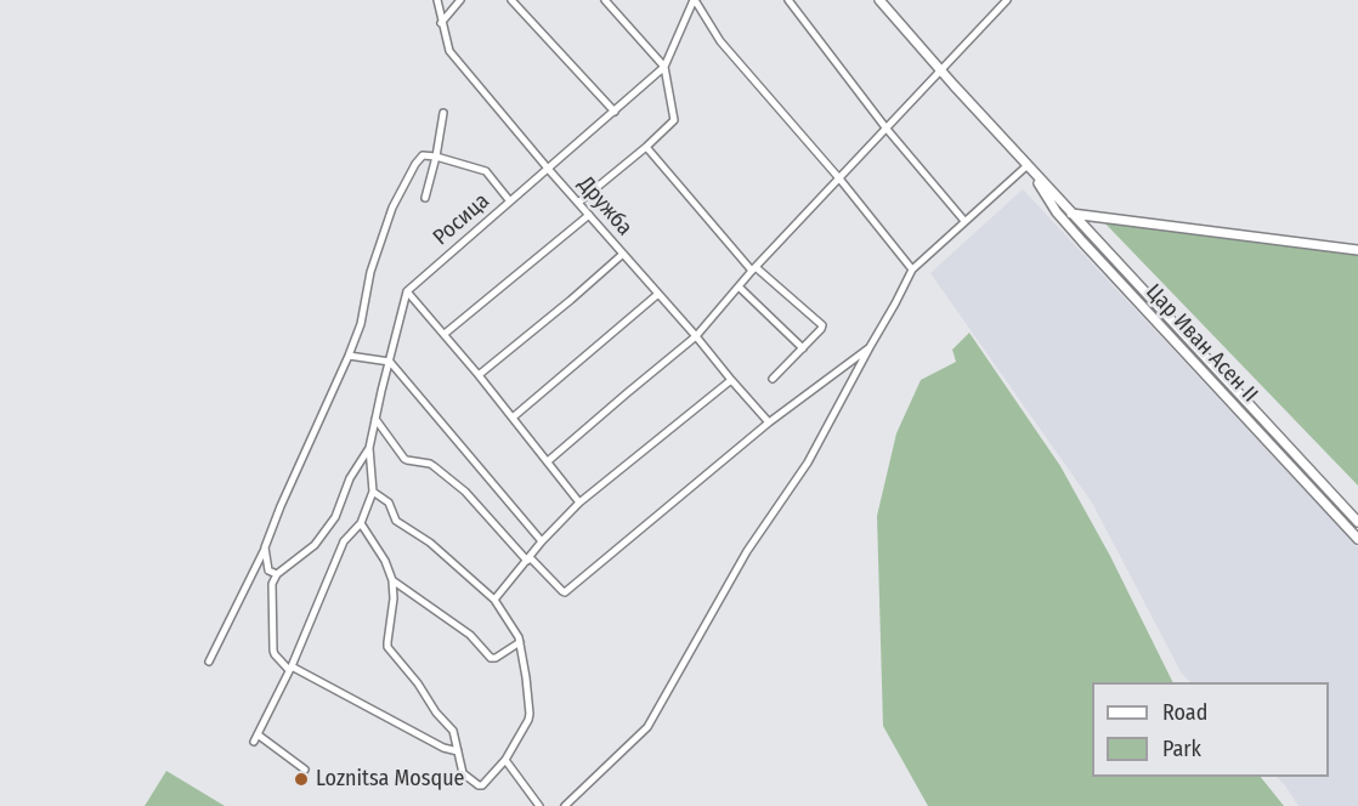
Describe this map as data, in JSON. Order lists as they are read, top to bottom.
{
  "streets": {
    "street": ["Дружба", "Росица", "Цар Иван Асен II"]
  },
  "crossings": [
    ["Дружба", "Росица"]
  ],
  "places": ["Loznitsa Mosque"],
  "legend": ["Road", "Park"]
}
